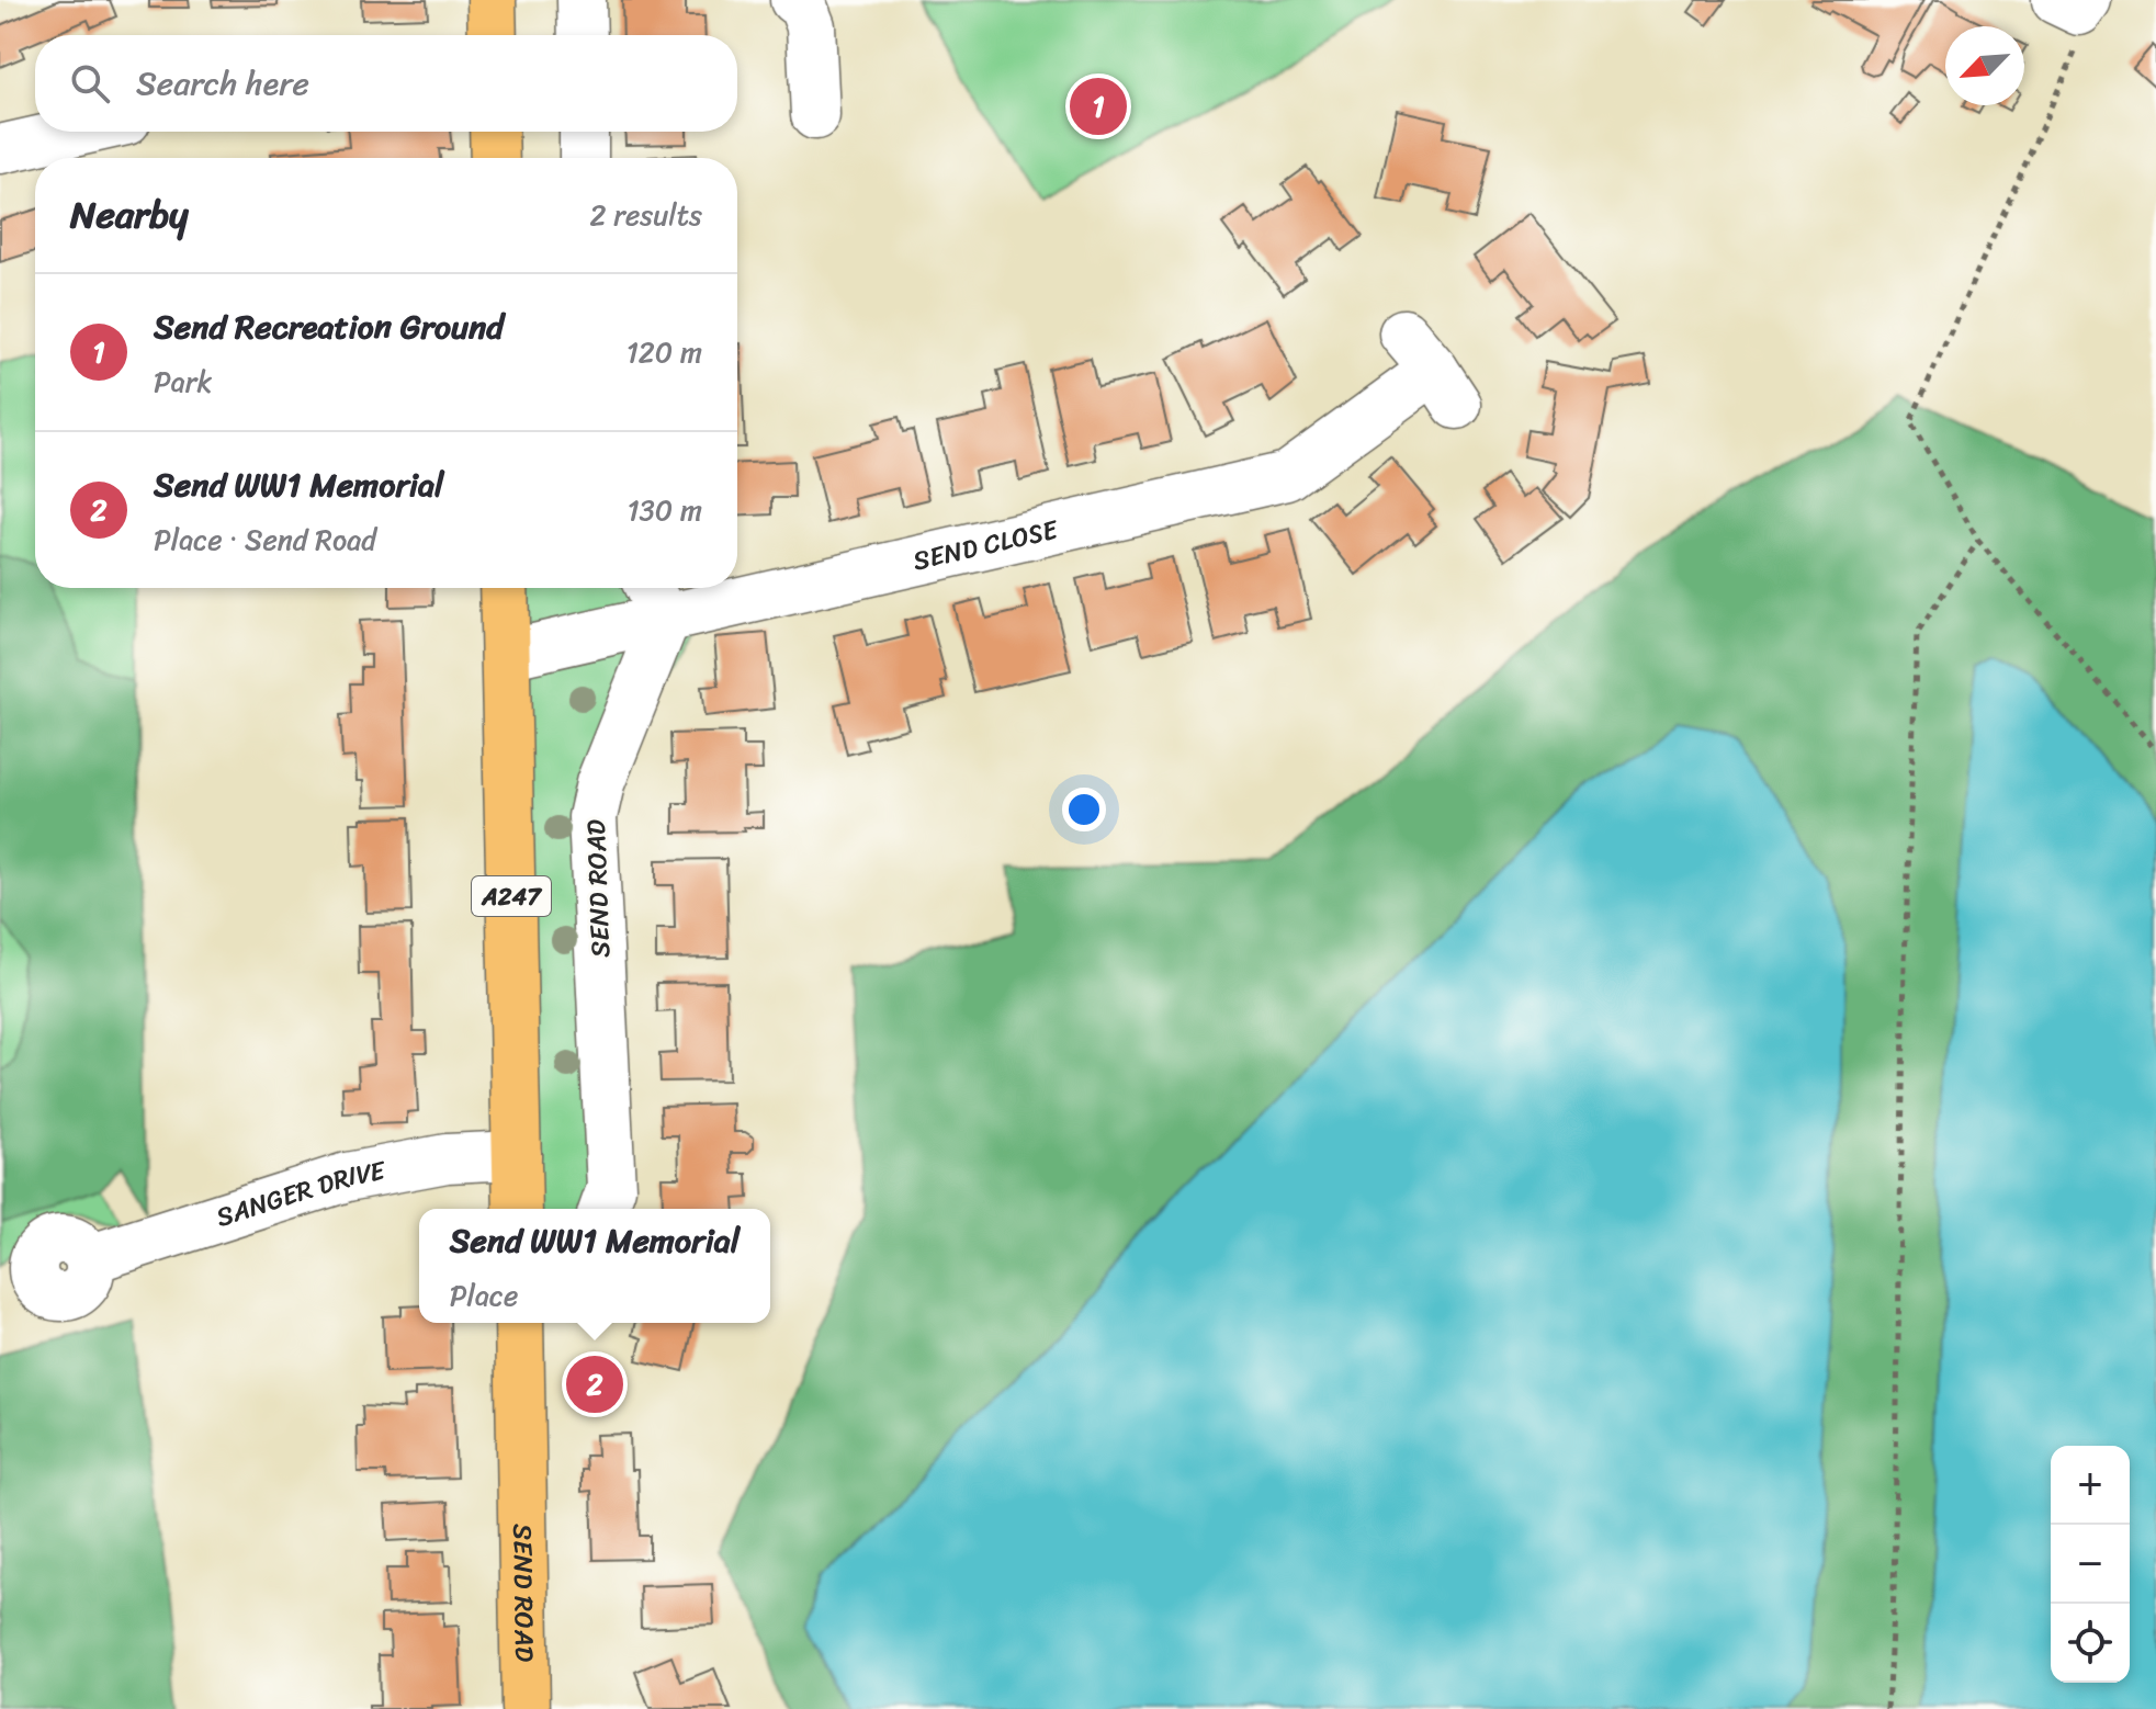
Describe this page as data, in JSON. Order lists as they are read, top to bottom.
{
  "streets": {
    "main road": ["SEND ROAD", "A247"],
    "street": ["SEND CLOSE", "SANGER DRIVE"]
  },
  "crossings": [
    ["SEND CLOSE", "SEND ROAD"],
    ["SEND CLOSE", "A247"],
    ["A247", "SANGER DRIVE"]
  ],
  "north": "bottom left",
  "page": {
    "search": "Search here",
    "pins": ["1", "2"],
    "heading": ["Nearby", "2 results"],
    "list": [
      {
        "mark": "1",
        "name": "Send Recreation Ground",
        "note": "Park",
        "value": "120 m"
      },
      {
        "mark": "2",
        "name": "Send WW1 Memorial",
        "note": "Place · Send Road",
        "value": "130 m"
      }
    ],
    "popup": ["Send WW1 Memorial", "Place"],
    "map_buttons": ["+", "−"]
  }
}
